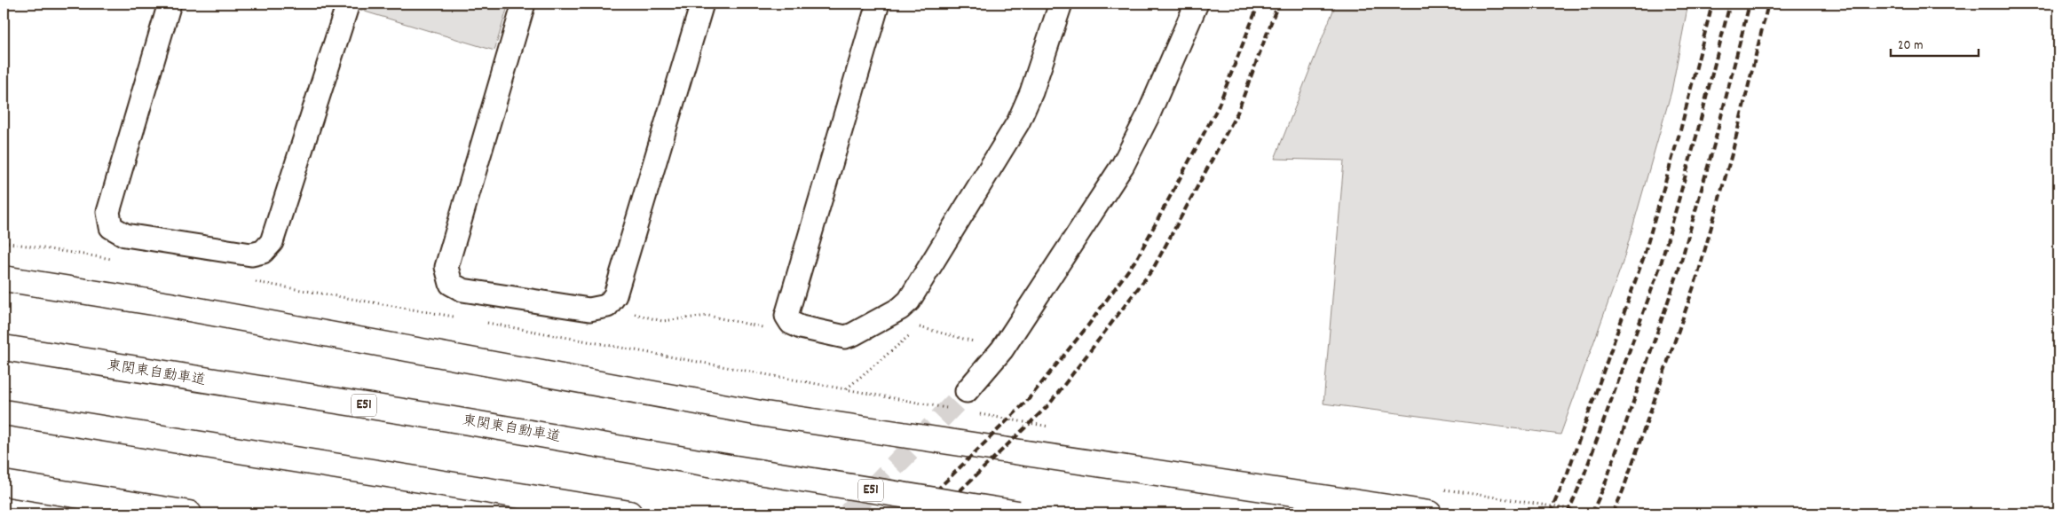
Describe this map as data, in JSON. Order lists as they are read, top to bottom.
{
  "streets": {
    "main road": ["東関東自動車道", "E51"]
  },
  "scale_bar": "20 m"
}
